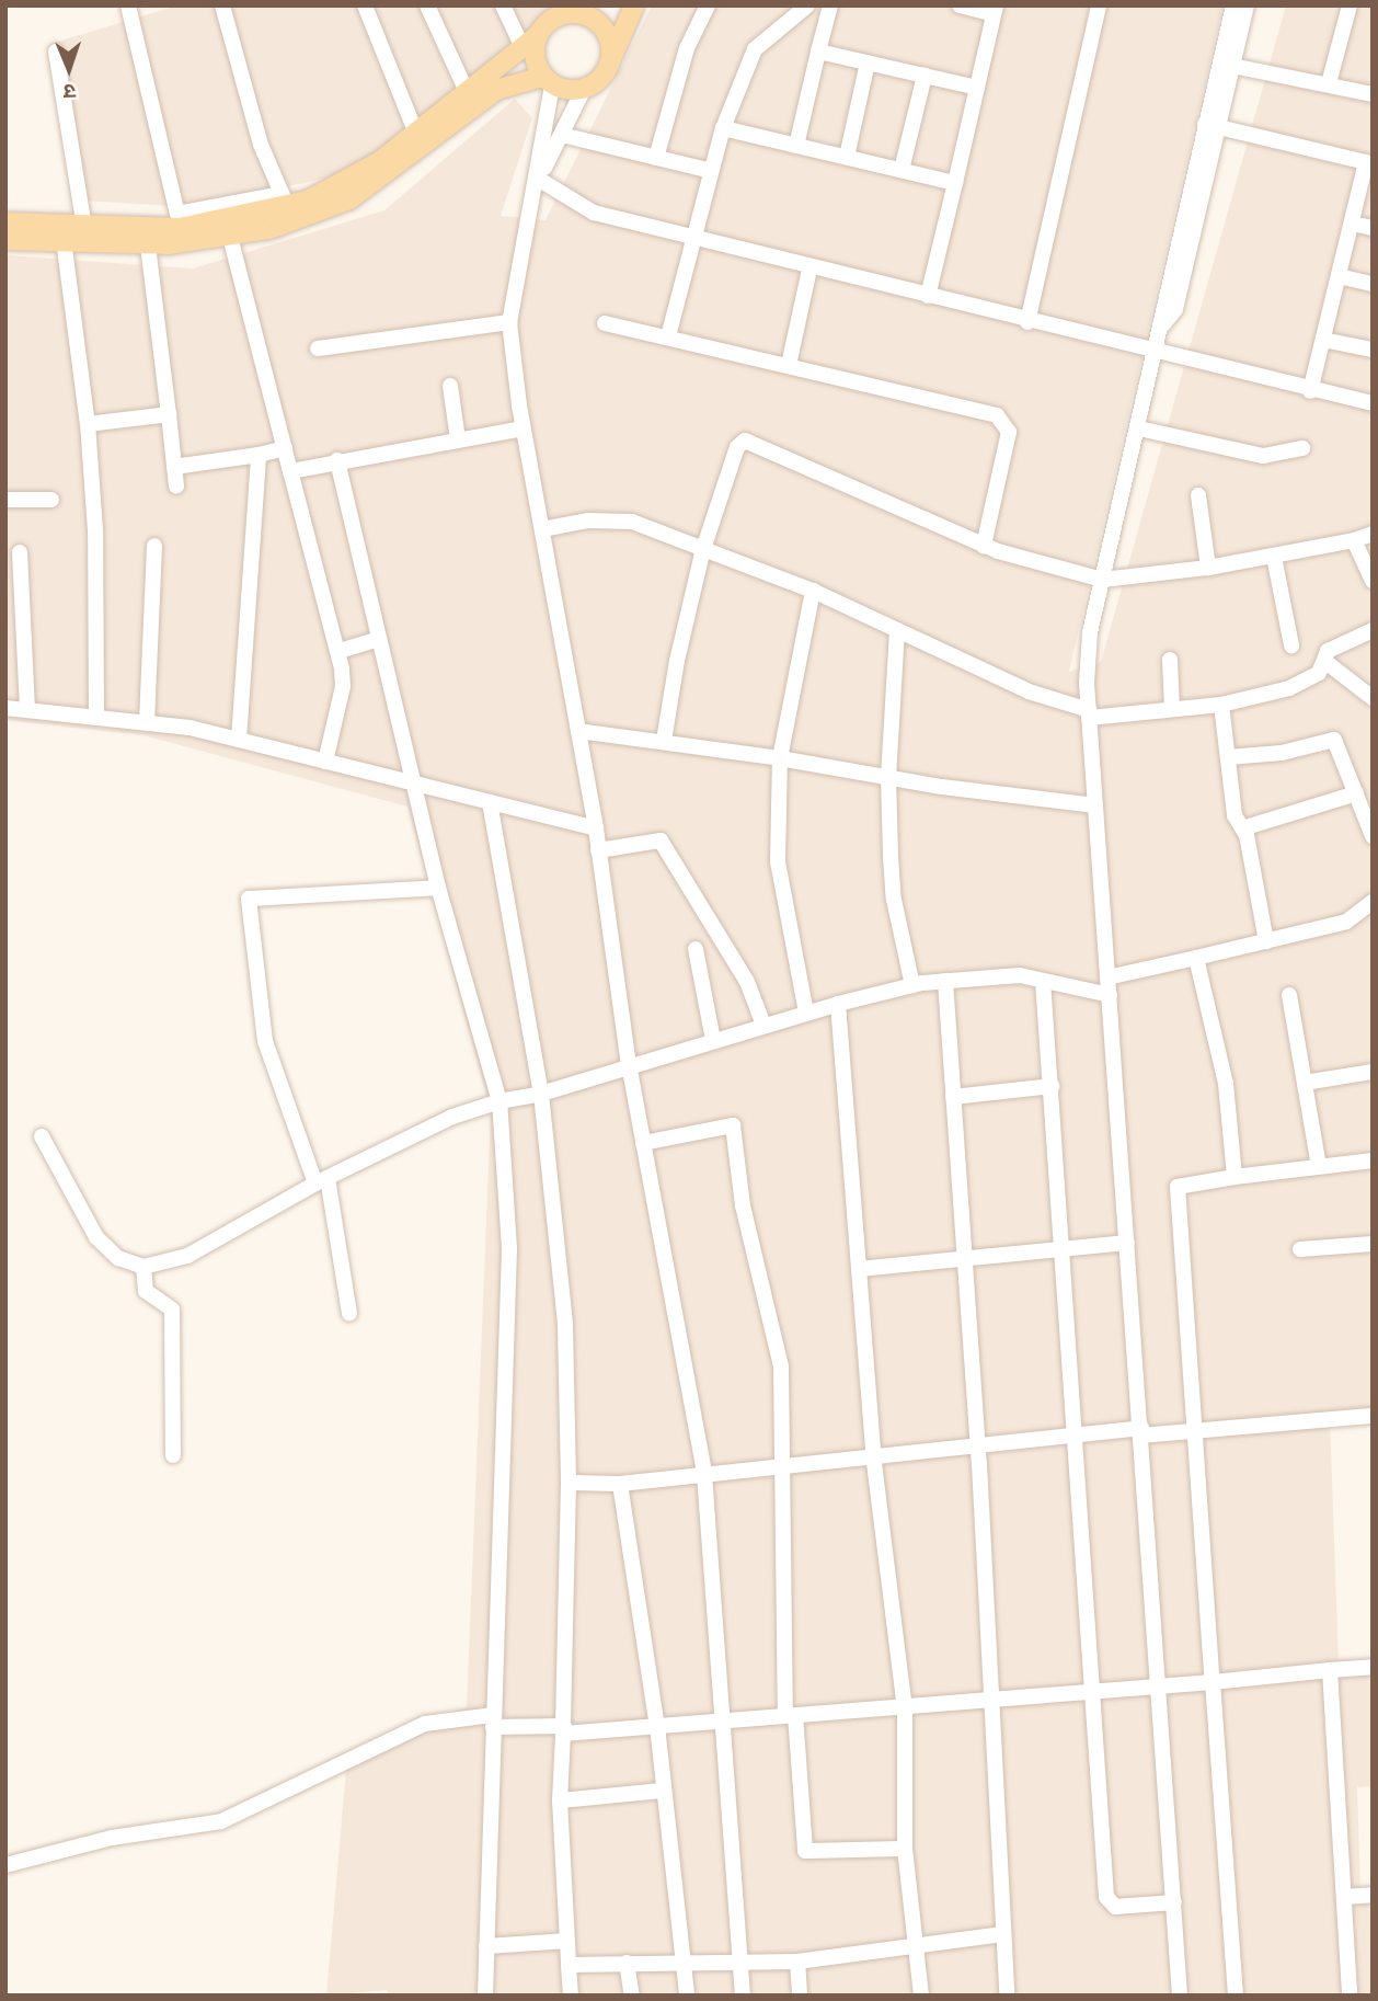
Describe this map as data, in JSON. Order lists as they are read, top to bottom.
{
  "north": "bottom"
}
